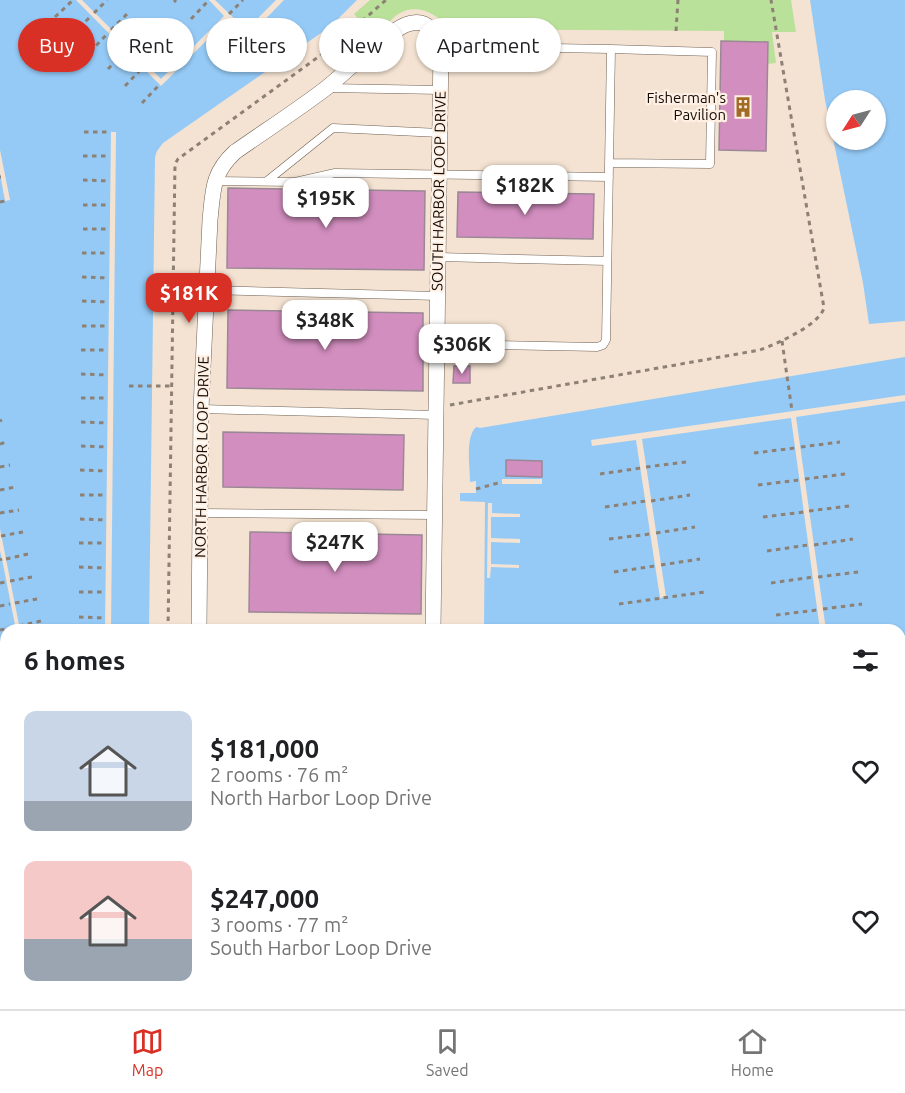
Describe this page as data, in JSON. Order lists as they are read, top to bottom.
{
  "streets": {
    "street": ["SOUTH HARBOR LOOP DRIVE", "NORTH HARBOR LOOP DRIVE"]
  },
  "places": {
    "building": ["Fisherman's Pavilion"]
  },
  "north": "bottom left",
  "page": {
    "chip": [
      "Buy",
      "Rent",
      "Filters",
      "New",
      "Apartment"
    ],
    "price": [
      "$182K",
      "$195K",
      "$181K",
      "$348K",
      "$306K",
      "$247K"
    ],
    "heading": "6 homes",
    "list": [
      {
        "name": "$181,000",
        "note": "2 rooms · 76 m² · North Harbor Loop Drive"
      },
      {
        "name": "$247,000",
        "note": "3 rooms · 77 m² · South Harbor Loop Drive"
      }
    ],
    "tabs": ["Map", "Saved", "Home"]
  }
}
